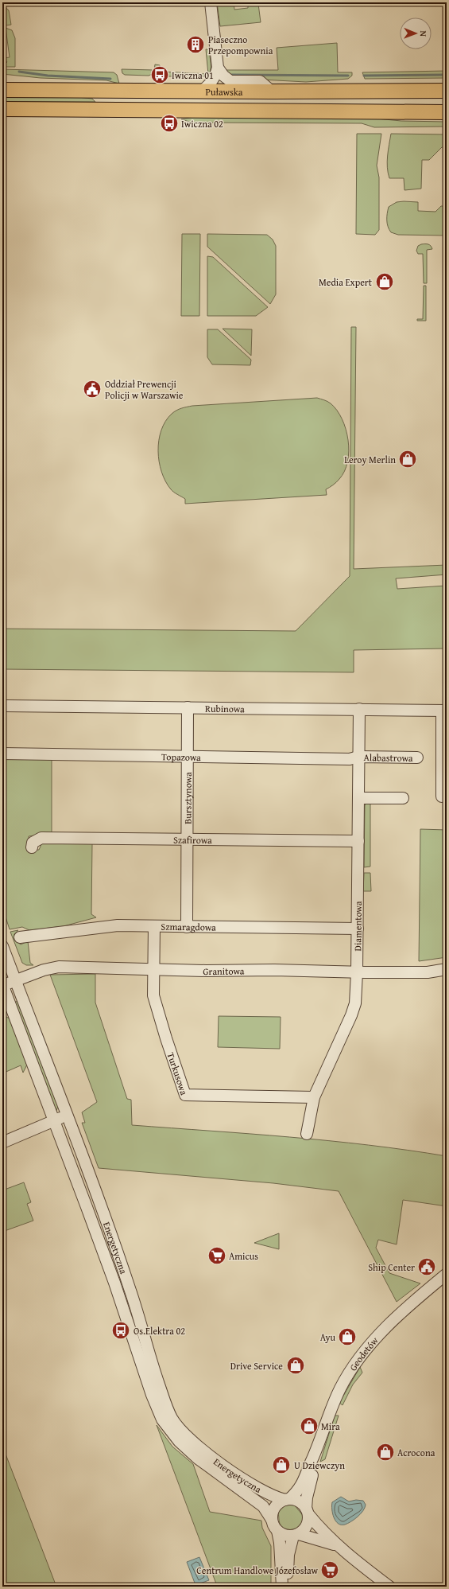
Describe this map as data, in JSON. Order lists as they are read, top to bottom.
{
  "streets": {
    "main road": ["Puławska"],
    "street": [
      "Rubinowa",
      "Topazowa",
      "Alabastrowa",
      "Bursztynowa",
      "Szafirowa",
      "Diamentowa",
      "Szmaragdowa",
      "Granitowa",
      "Turkusowa",
      "Energetyczna",
      "Geodetów"
    ]
  },
  "crossings": [
    ["Rubinowa", "Bursztynowa"],
    ["Rubinowa", "Diamentowa"],
    ["Topazowa", "Alabastrowa"],
    ["Topazowa", "Bursztynowa"],
    ["Topazowa", "Diamentowa"],
    ["Alabastrowa", "Diamentowa"],
    ["Bursztynowa", "Szafirowa"],
    ["Bursztynowa", "Szmaragdowa"],
    ["Szafirowa", "Diamentowa"],
    ["Diamentowa", "Szmaragdowa"],
    ["Diamentowa", "Granitowa"],
    ["Diamentowa", "Turkusowa"],
    ["Szmaragdowa", "Turkusowa"],
    ["Granitowa", "Turkusowa"],
    ["Granitowa", "Energetyczna"],
    ["Energetyczna", "Geodetów"]
  ],
  "places": {
    "building": ["Piaseczno Przepompownia"],
    "bus stop": ["Iwiczna 01", "Iwiczna 02", "Os.Elektra 02"],
    "shop": [
      "Media Expert",
      "Leroy Merlin",
      "Ayu",
      "Drive Service",
      "Mira",
      "Acrocona",
      "U Dziewczyn"
    ],
    "public building": ["Oddział Prewencji Policji w Warszawie", "Ship Center"],
    "supermarket": ["Amicus", "Centrum Handlowe Józefosław"]
  },
  "north": "right"
}
